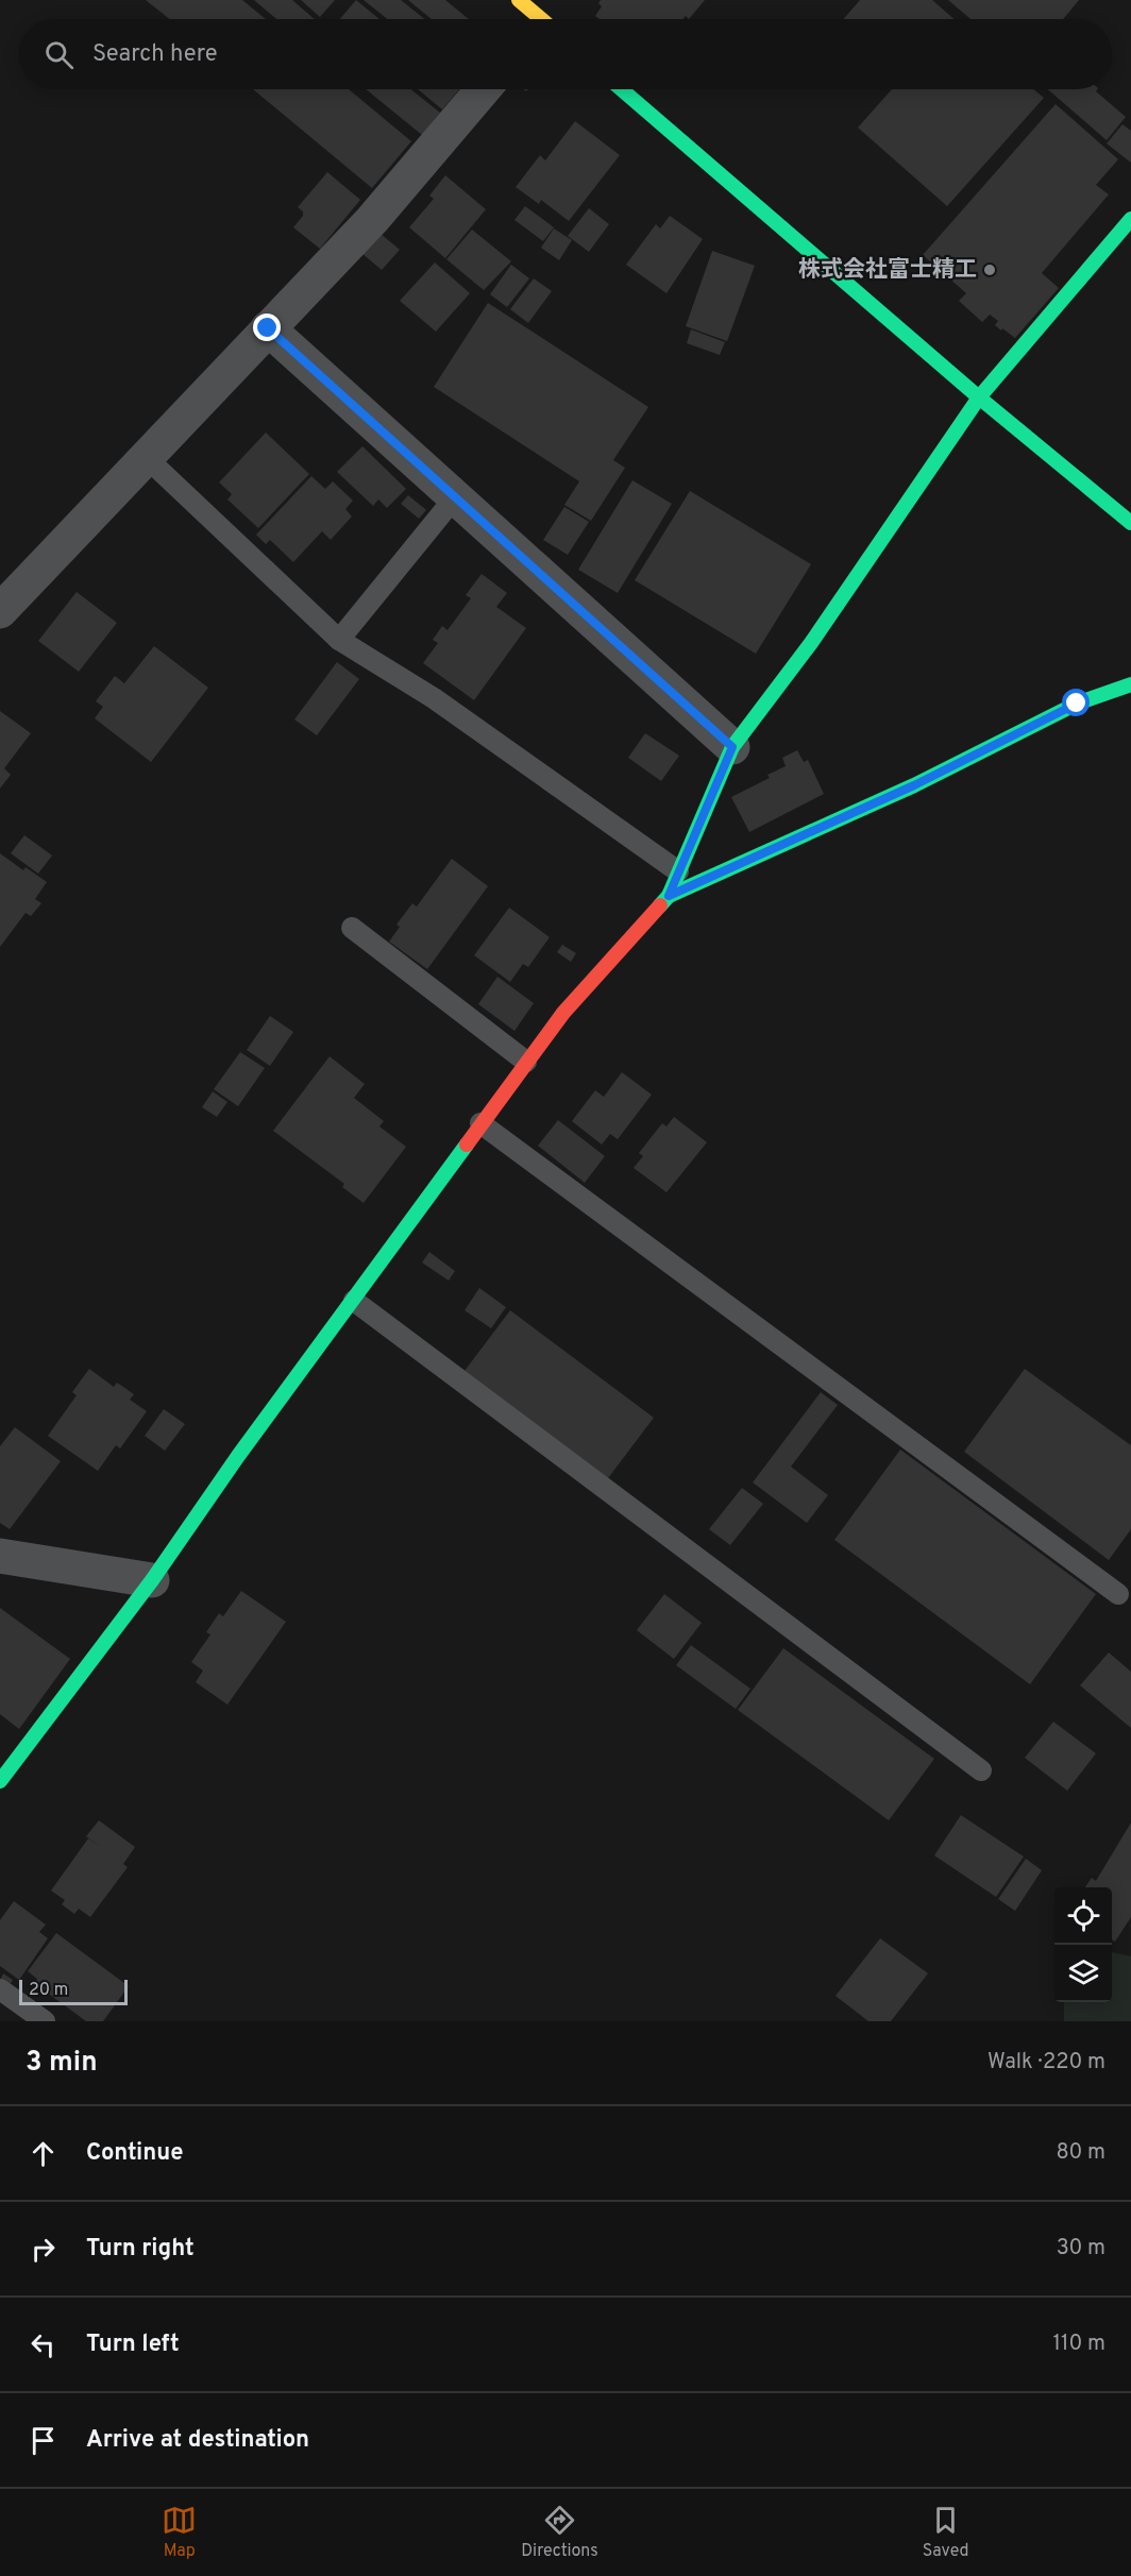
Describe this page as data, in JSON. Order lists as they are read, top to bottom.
{
  "places": ["株式会社富士精工"],
  "scale_bar": "20 m",
  "page": {
    "search": "Search here",
    "scale": "20 m",
    "heading": ["3 min", "Walk · 220 m"],
    "list": [
      ["Continue", "80 m"],
      ["Turn right", "30 m"],
      ["Turn left", "110 m"],
      "Arrive at destination"
    ],
    "nav": ["Map", "Directions", "Saved"]
  }
}
